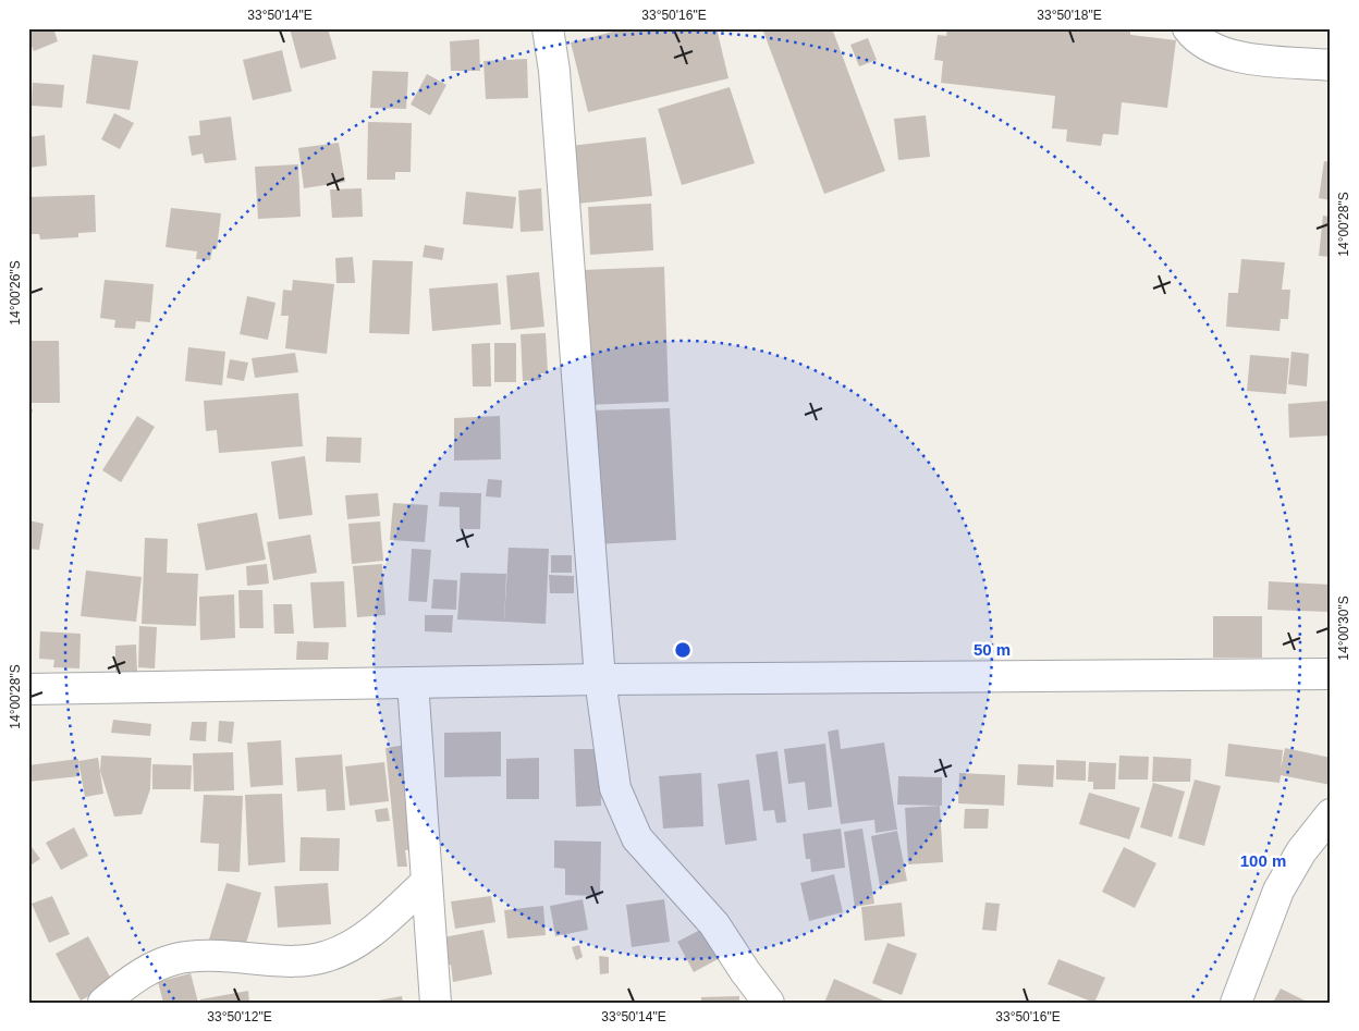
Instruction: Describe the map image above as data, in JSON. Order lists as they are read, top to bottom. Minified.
{"coordinates":["33°50'14\"E","33°50'16\"E","33°50'18\"E","14°00'28\"S","14°00'26\"S","14°00'30\"S","33°50'12\"E"],"rings":["50 m","100 m"]}
